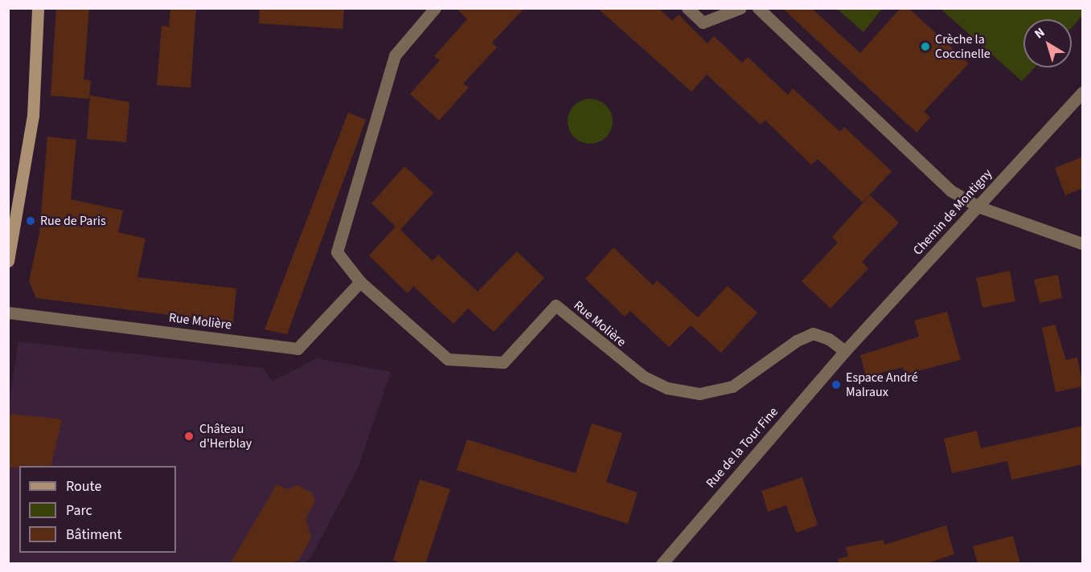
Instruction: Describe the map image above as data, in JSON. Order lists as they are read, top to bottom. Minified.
{"streets":{"street":["Chemin de Montigny","Rue Molière","Rue de la Tour Fine"]},"crossings":[["Chemin de Montigny","Rue Molière"],["Chemin de Montigny","Rue de la Tour Fine"],["Rue Molière","Rue de la Tour Fine"]],"places":["Crèche la Coccinelle","Rue de Paris","Espace André Malraux","Château d'Herblay"],"legend":["Route","Parc","Bâtiment"],"north":"top left"}
